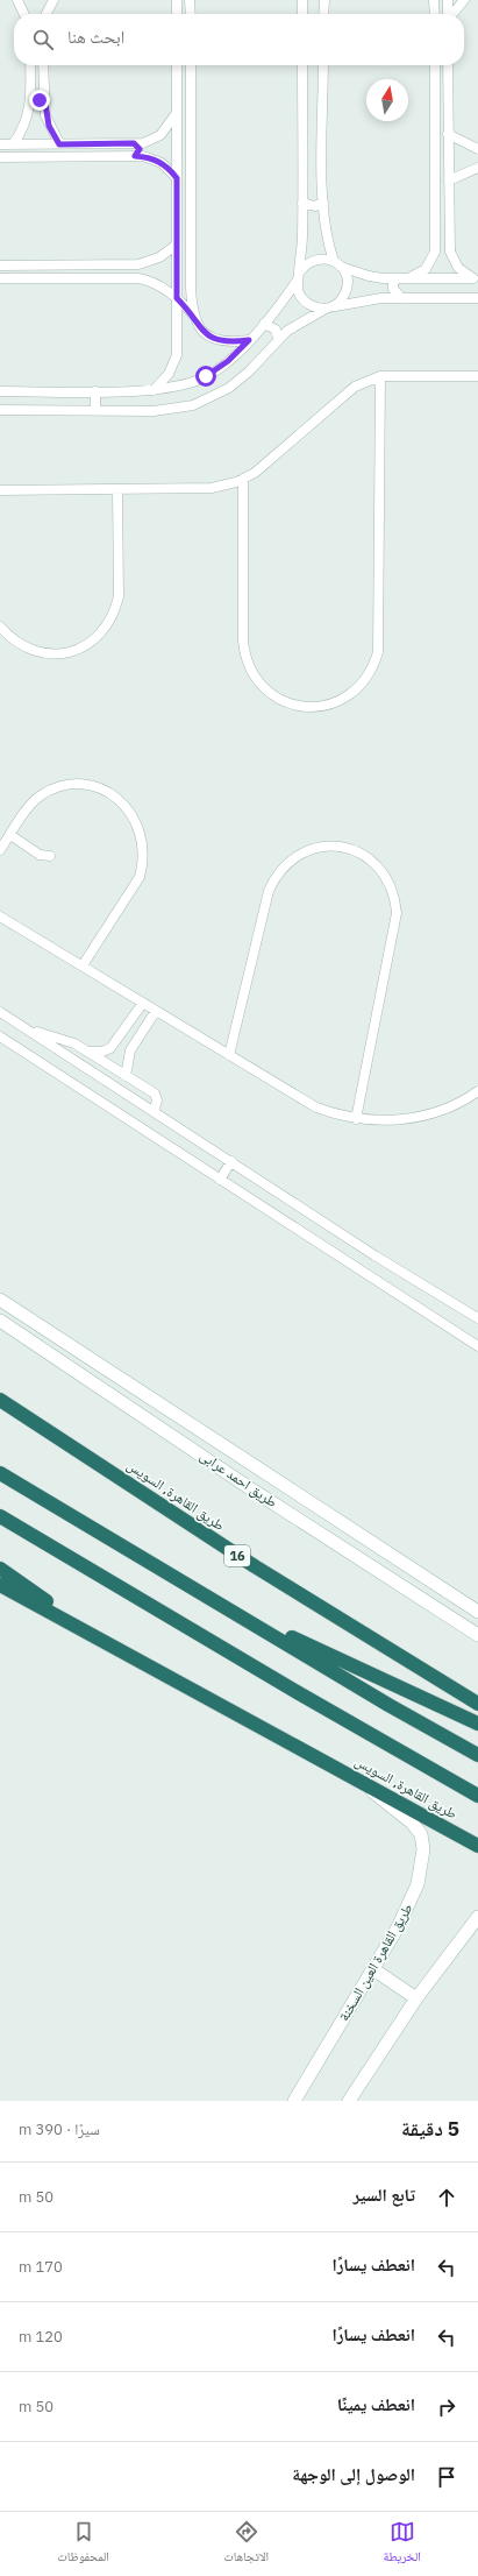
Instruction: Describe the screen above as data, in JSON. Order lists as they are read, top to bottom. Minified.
{"streets":{"highway":["طريق القاهرة, السويس","16"],"street":["طريق احمد عرابى","طريق القاهرة العين السخنة"]},"crossings":[["طريق القاهرة, السويس","طريق القاهرة العين السخنة"]],"north":"top","page":{"search":"ابحث هنا","heading":["5 دقيقة","سيرًا · 390 m"],"list":[["تابع السير","50 m"],["انعطف يسارًا","170 m"],["انعطف يسارًا","120 m"],["انعطف يمينًا","50 m"],"الوصول إلى الوجهة"],"nav":["الخريطة","الاتجاهات","المحفوظات"]}}
